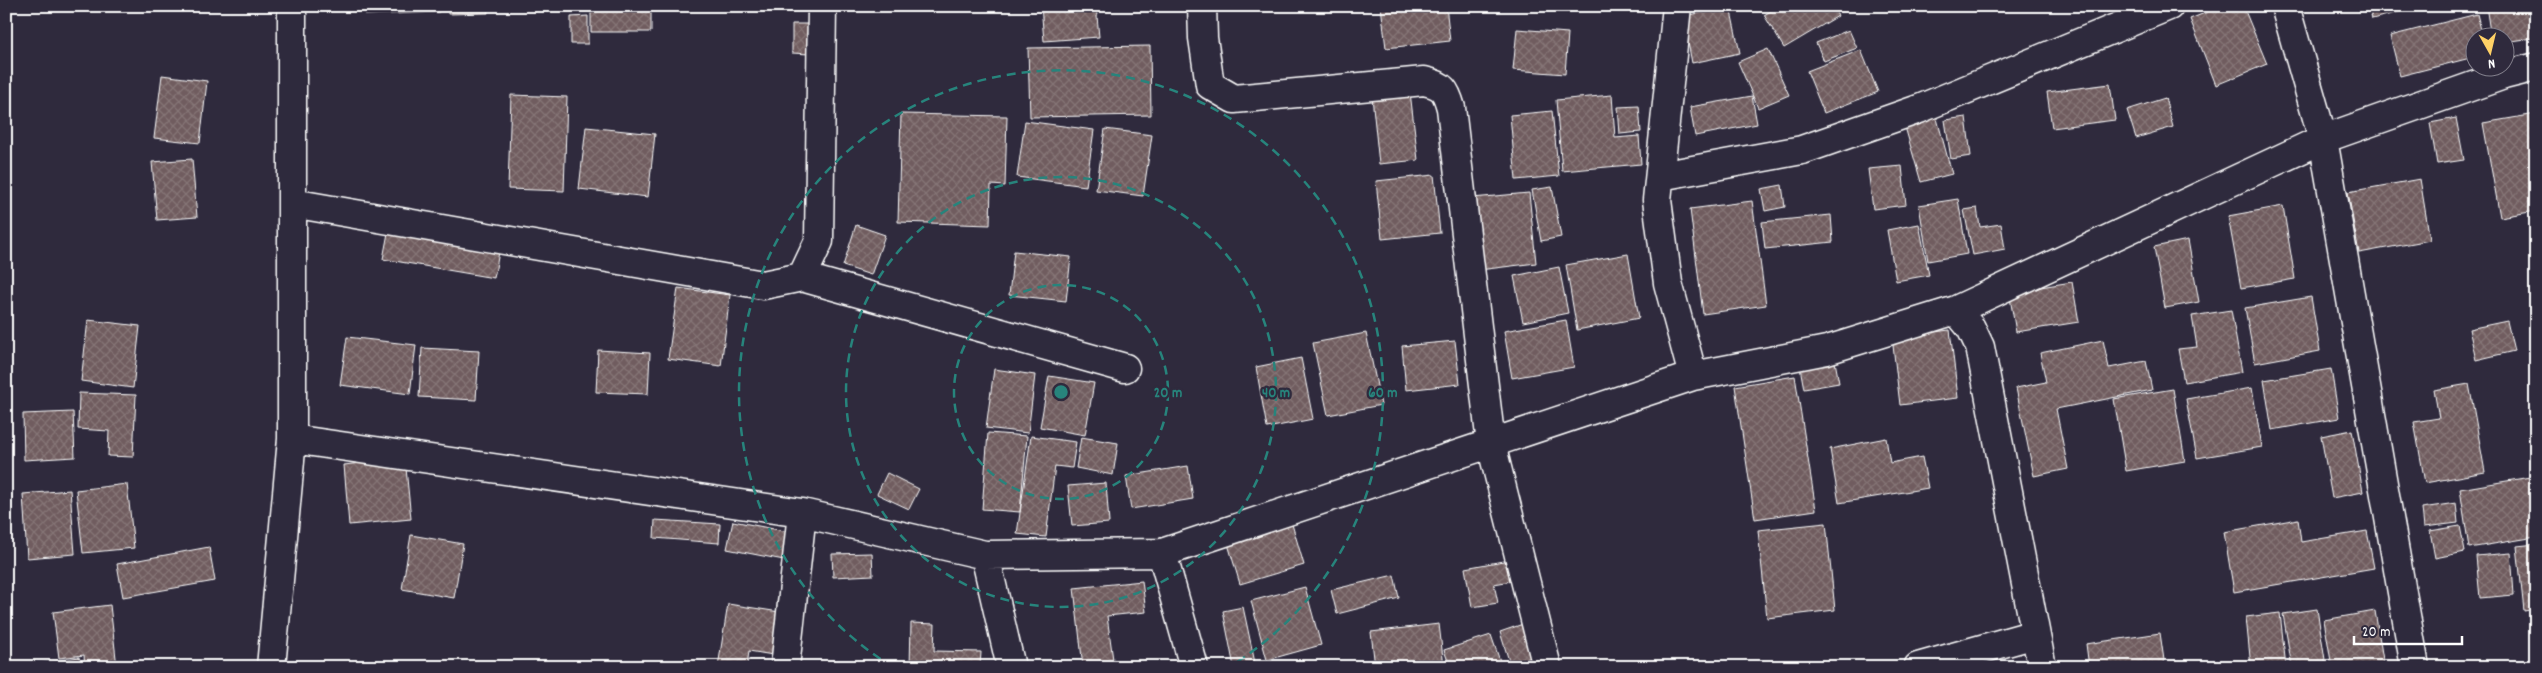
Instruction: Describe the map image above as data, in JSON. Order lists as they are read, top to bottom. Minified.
{"scale_bar":"20 m","north":"bottom","rings":["20 m","40 m","60 m"]}
